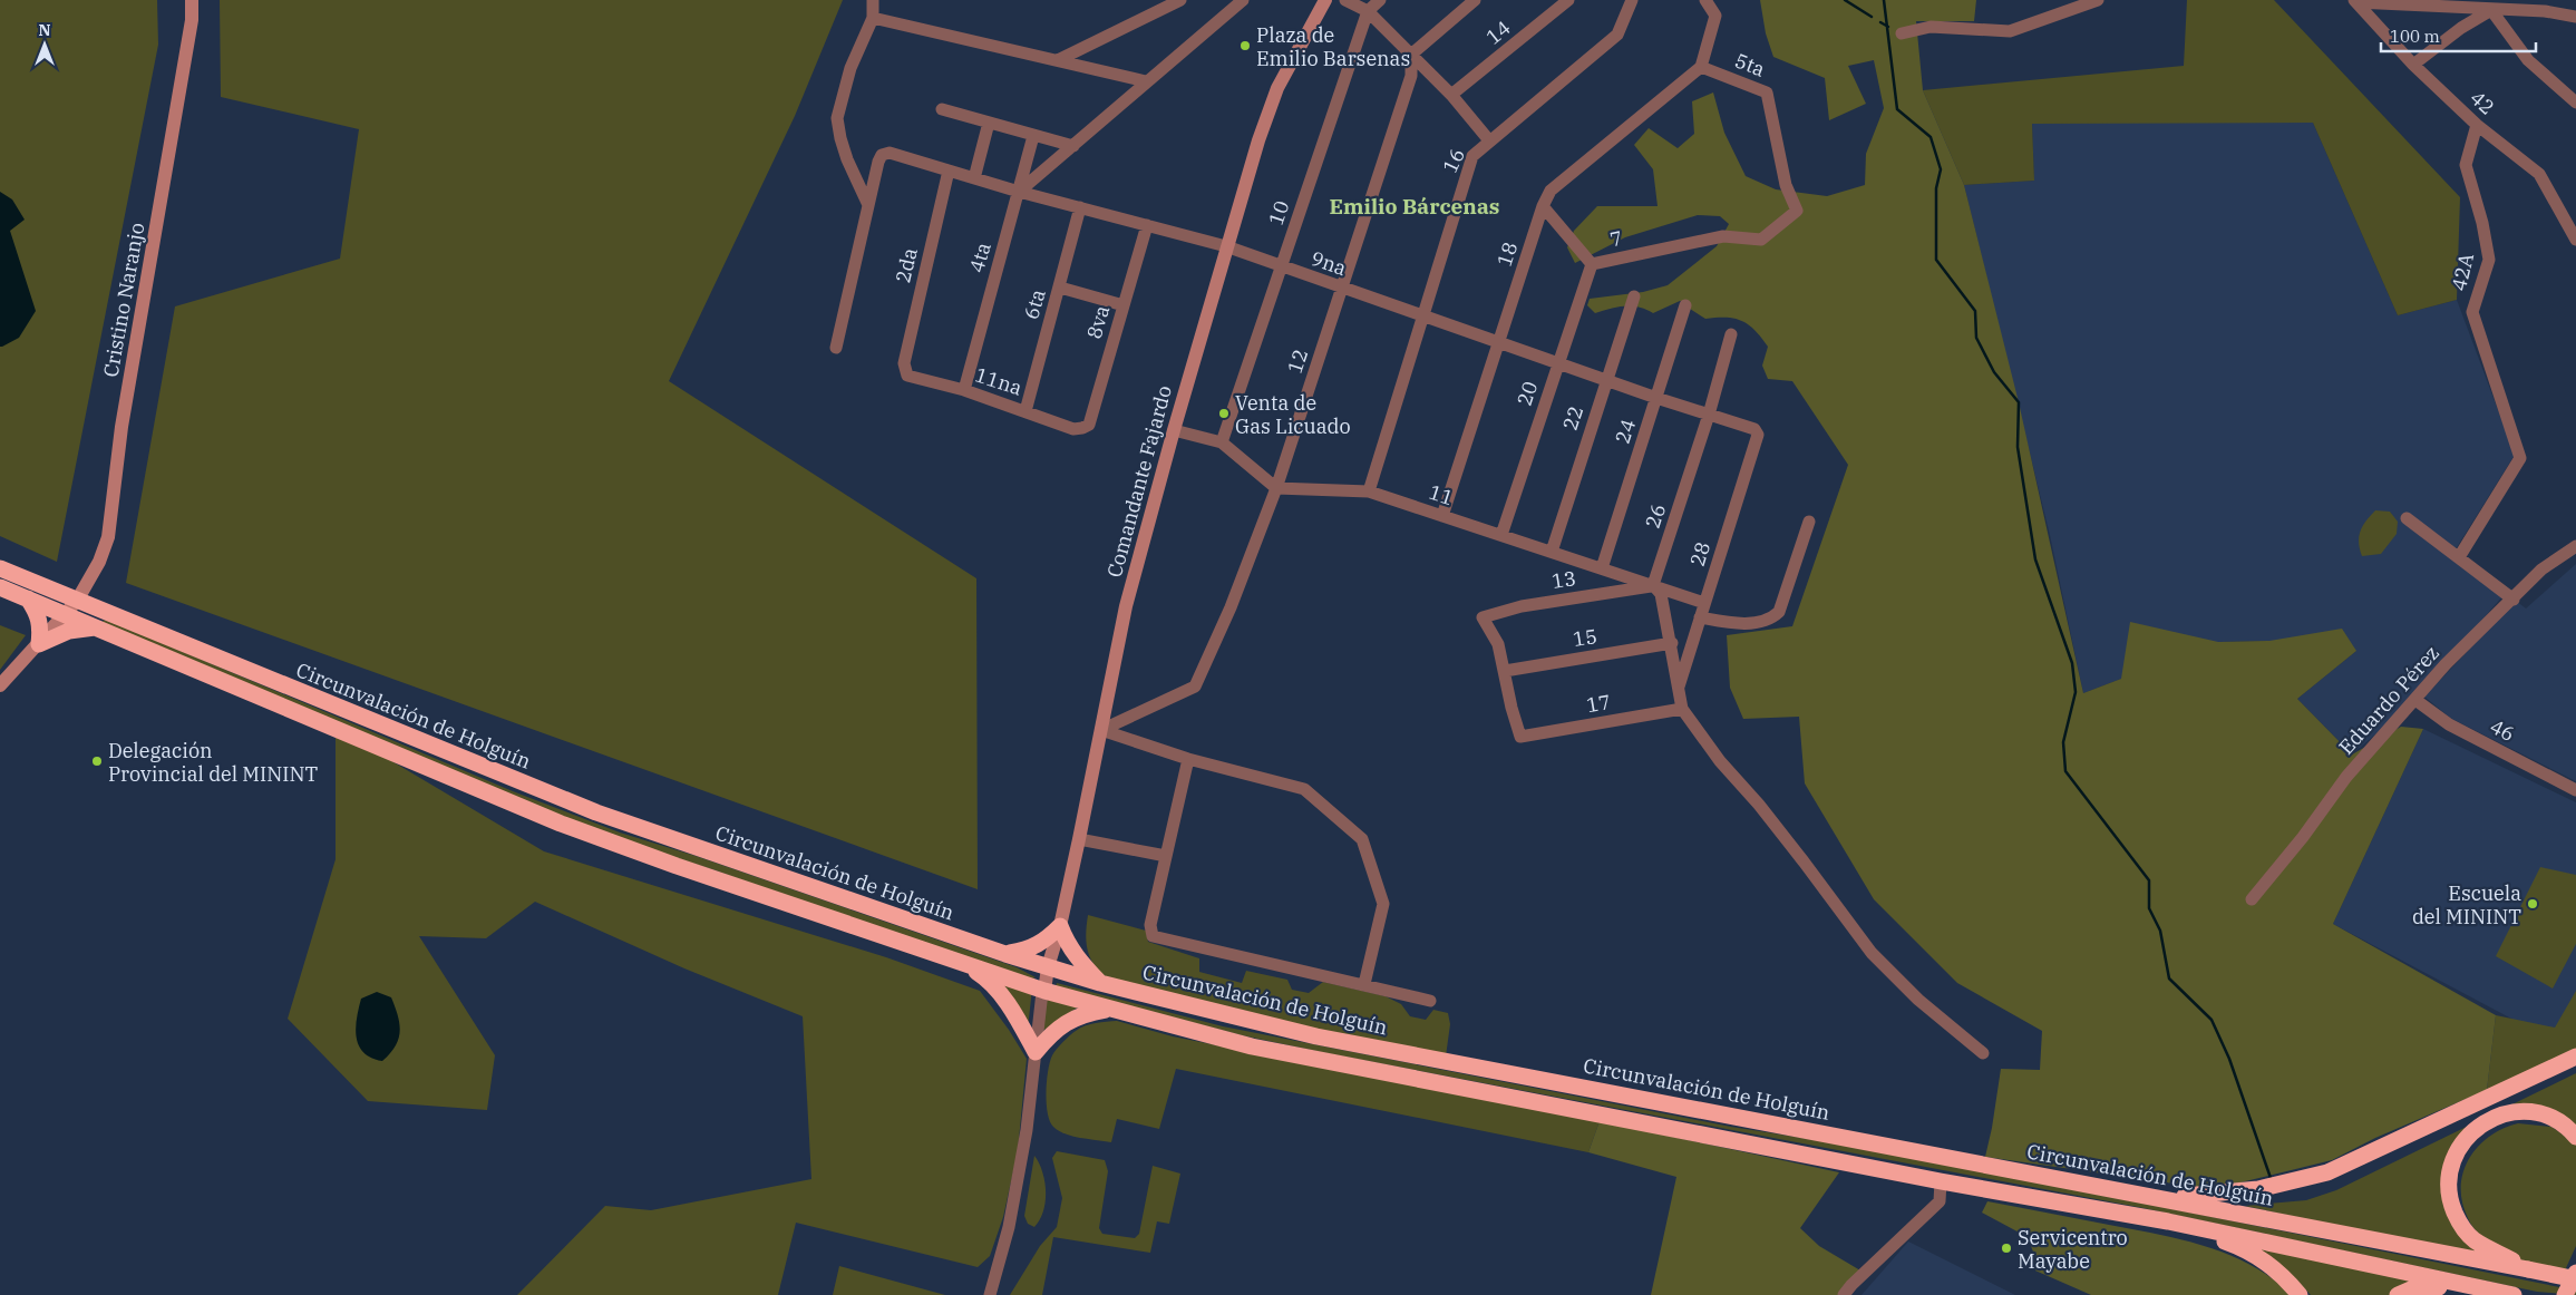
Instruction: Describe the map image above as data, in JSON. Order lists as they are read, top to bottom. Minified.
{"streets":{"highway":["Circunvalación de Holguín"],"street":["14","5ta","42","16","10","7","18","4ta","9na","2da","42A","Cristino Naranjo","6ta","8va","12","11na","20","22","24","Comandante Fajardo","11","26","28","13","15","Eduardo Pérez","17","46"]},"crossings":[["5ta","7"],["5ta","18"],["42","42A"],["16","9na"],["16","11"],["10","9na"],["7","18"],["7","20"],["18","9na"],["18","11"],["4ta","9na"],["4ta","11na"],["9na","2da"],["9na","6ta"],["9na","8va"],["9na","12"],["9na","20"],["9na","22"],["9na","24"],["9na","Comandante Fajardo"],["9na","26"],["9na","28"],["2da","11na"],["Cristino Naranjo","Circunvalación de Holguín"],["6ta","11na"],["8va","11na"],["12","Comandante Fajardo"],["12","11"],["20","11"],["22","11"],["24","11"],["Comandante Fajardo","Circunvalación de Holguín"],["11","26"],["11","28"],["11","13"],["26","13"],["13","15"],["13","17"],["15","17"],["Eduardo Pérez","46"]],"districts":["Emilio Bárcenas"],"places":["Plaza de Emilio Barsenas","Venta de Gas Licuado","Delegación Provincial del MININT","Escuela del MININT","Servicentro Mayabe"],"scale_bar":"100 m","north":"top"}
